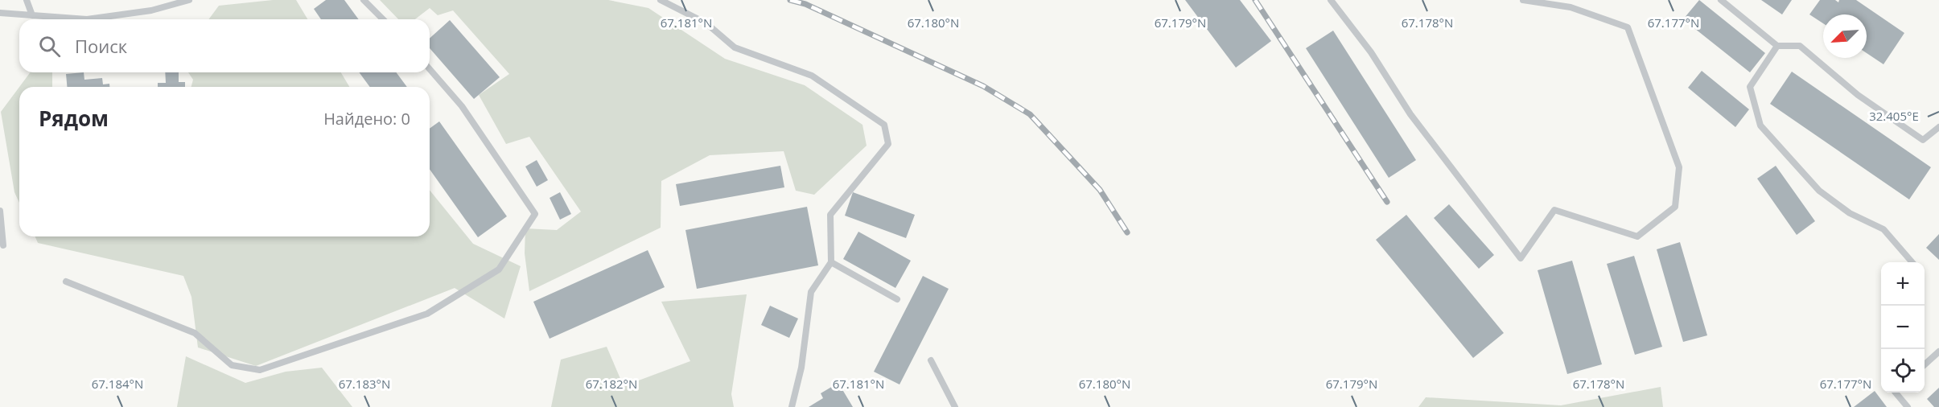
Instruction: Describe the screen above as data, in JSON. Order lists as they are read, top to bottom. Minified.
{"north":"bottom left","page":{"search":"Поиск","heading":["Рядом","Найдено: 0"],"map_buttons":["+","−"]},"coordinates":["67.178°N","67.181°N","67.180°N","67.179°N","67.177°N","32.405°E","67.184°N","67.183°N","67.182°N"]}
